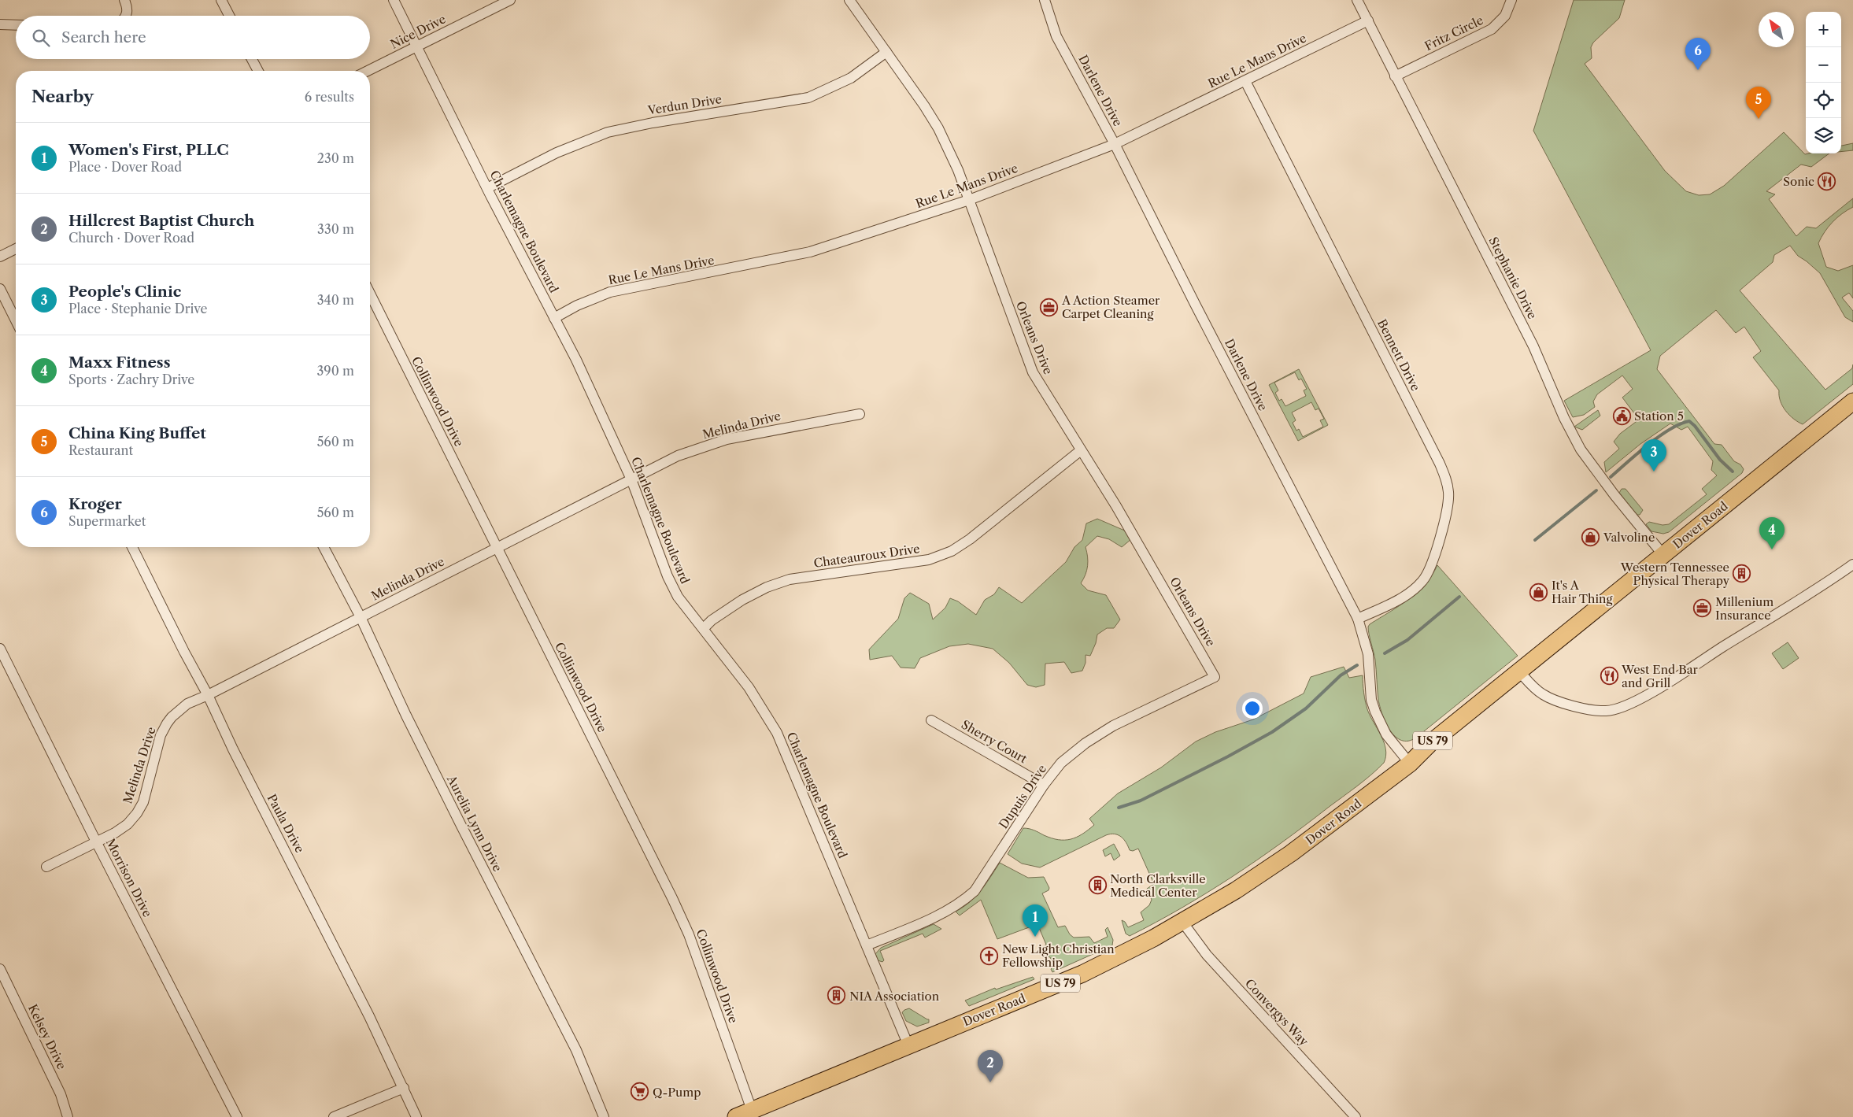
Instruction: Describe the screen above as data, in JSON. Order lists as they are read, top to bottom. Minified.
{"streets":{"main road":["Dover Road","US 79"],"street":["Nice Drive","Fritz Circle","Rue Le Mans Drive","Darlene Drive","Verdun Drive","Charlemagne Boulevard","Stephanie Drive","Orleans Drive","Bennett Drive","Collinwood Drive","Melinda Drive","Chateauroux Drive","Sherry Court","Dupuis Drive","Paula Drive","Aurelia Lynn Drive","Morrison Drive","Convergys Way","Kelsey Drive"]},"crossings":[["Nice Drive","Charlemagne Boulevard"],["Fritz Circle","Stephanie Drive"],["Rue Le Mans Drive","Darlene Drive"],["Rue Le Mans Drive","Charlemagne Boulevard"],["Rue Le Mans Drive","Stephanie Drive"],["Rue Le Mans Drive","Orleans Drive"],["Rue Le Mans Drive","Bennett Drive"],["Darlene Drive","Bennett Drive"],["Darlene Drive","Dover Road"],["Verdun Drive","Charlemagne Boulevard"],["Verdun Drive","Orleans Drive"],["Charlemagne Boulevard","Melinda Drive"],["Charlemagne Boulevard","Dover Road"],["Charlemagne Boulevard","Chateauroux Drive"],["Charlemagne Boulevard","Dupuis Drive"],["Stephanie Drive","Dover Road"],["Orleans Drive","Chateauroux Drive"],["Orleans Drive","Dupuis Drive"],["Collinwood Drive","Melinda Drive"],["Collinwood Drive","Dover Road"],["Melinda Drive","Paula Drive"],["Melinda Drive","Aurelia Lynn Drive"],["Melinda Drive","Morrison Drive"],["Dover Road","Convergys Way"],["Sherry Court","Dupuis Drive"]],"places":{"restaurant":["Sonic","West End Bar and Grill"],"office":["A Action Steamer Carpet Cleaning","Millenium Insurance"],"public building":["Station 5"],"shop":["Valvoline","It's A Hair Thing"],"building":["Western Tennessee Physical Therapy","North Clarksville Medical Center","NIA Association"],"church":["New Light Christian Fellowship"],"supermarket":["Q-Pump"]},"north":"top left","page":{"map_buttons":["+","−"],"search":"Search here","pins":["6","5","3","4","1","2"],"heading":["Nearby","6 results"],"list":[{"mark":"1","name":"Women's First, PLLC","note":"Place · Dover Road","value":"230 m"},{"mark":"2","name":"Hillcrest Baptist Church","note":"Church · Dover Road","value":"330 m"},{"mark":"3","name":"People's Clinic","note":"Place · Stephanie Drive","value":"340 m"},{"mark":"4","name":"Maxx Fitness","note":"Sports · Zachry Drive","value":"390 m"},{"mark":"5","name":"China King Buffet","note":"Restaurant","value":"560 m"},{"mark":"6","name":"Kroger","note":"Supermarket","value":"560 m"}]}}
